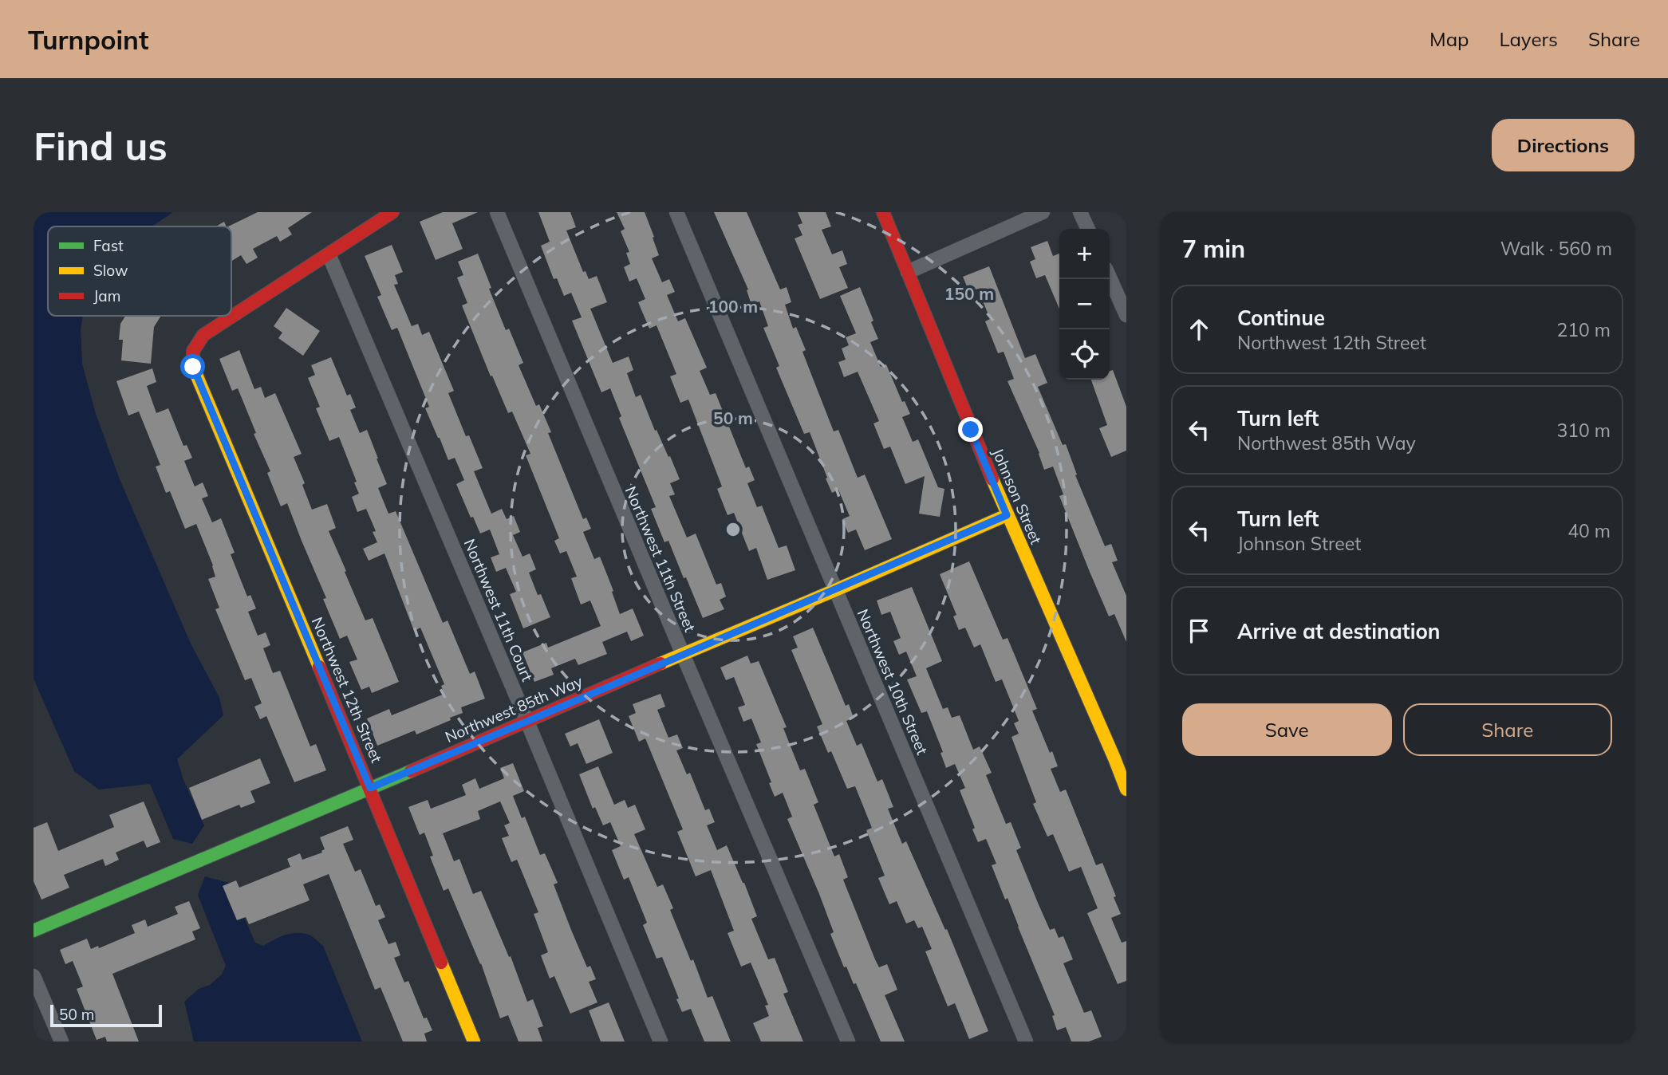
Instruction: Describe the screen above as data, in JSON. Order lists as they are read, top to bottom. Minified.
{"streets":{"street":["Johnson Street","Northwest 11th Street","Northwest 11th Court","Northwest 10th Street","Northwest 12th Street","Northwest 85th Way"]},"crossings":[["Johnson Street","Northwest 85th Way"],["Northwest 11th Street","Northwest 85th Way"],["Northwest 11th Court","Northwest 12th Street"],["Northwest 11th Court","Northwest 85th Way"],["Northwest 10th Street","Northwest 85th Way"],["Northwest 12th Street","Northwest 85th Way"]],"legend":["Fast","Slow","Jam"],"scale_bar":"50 m","page":{"header":"Turnpoint","nav":["Map","Layers","Share"],"buttons":["Directions",["Save","Share"]],"title":"Find us","heading":["7 min","Walk · 560 m"],"map_buttons":["+","−"],"list":[["Continue","Northwest 12th Street","210 m"],["Turn left","Northwest 85th Way","310 m"],["Turn left","Johnson Street","40 m"],"Arrive at destination"],"scale":"50 m"},"rings":["150 m","100 m","50 m"]}
